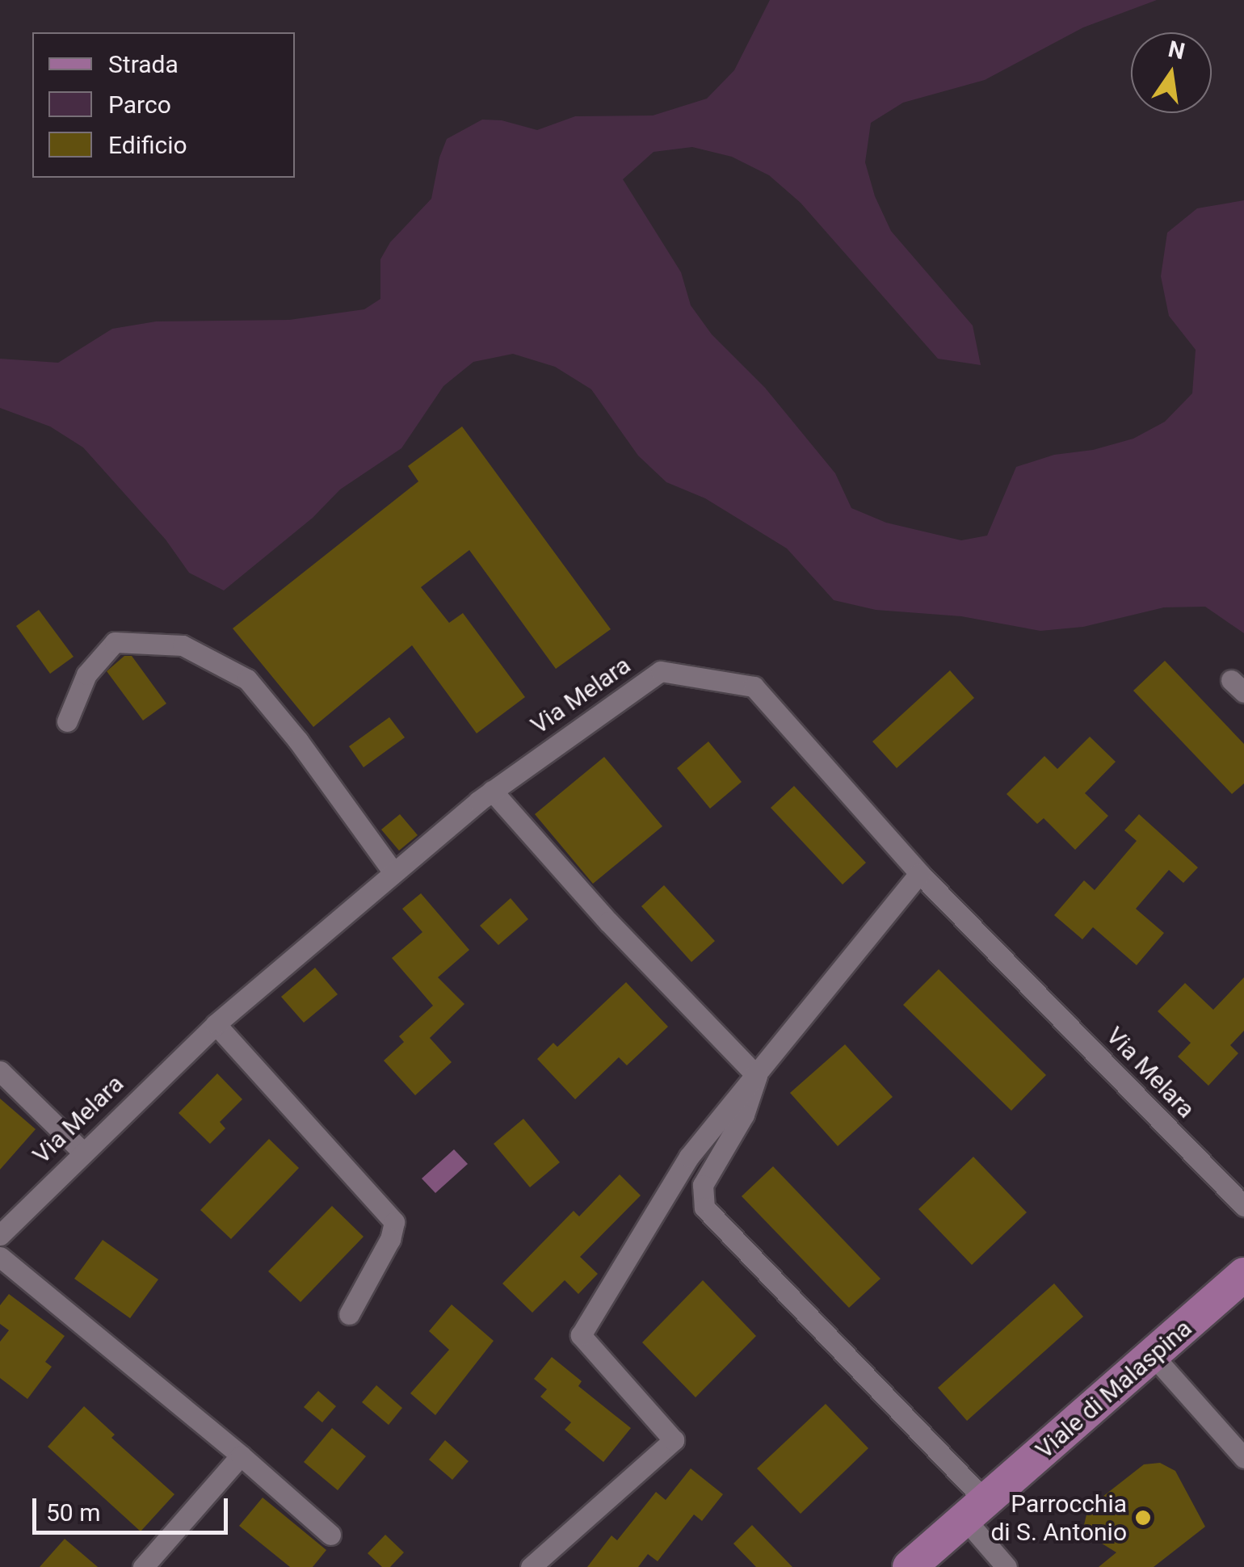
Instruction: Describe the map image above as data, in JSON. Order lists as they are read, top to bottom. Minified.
{"streets":{"main road":["Viale di Malaspina"],"street":["Via Melara"]},"places":["Parrocchia di S. Antonio"],"legend":["Strada","Parco","Edificio"],"scale_bar":"50 m","north":"top"}
